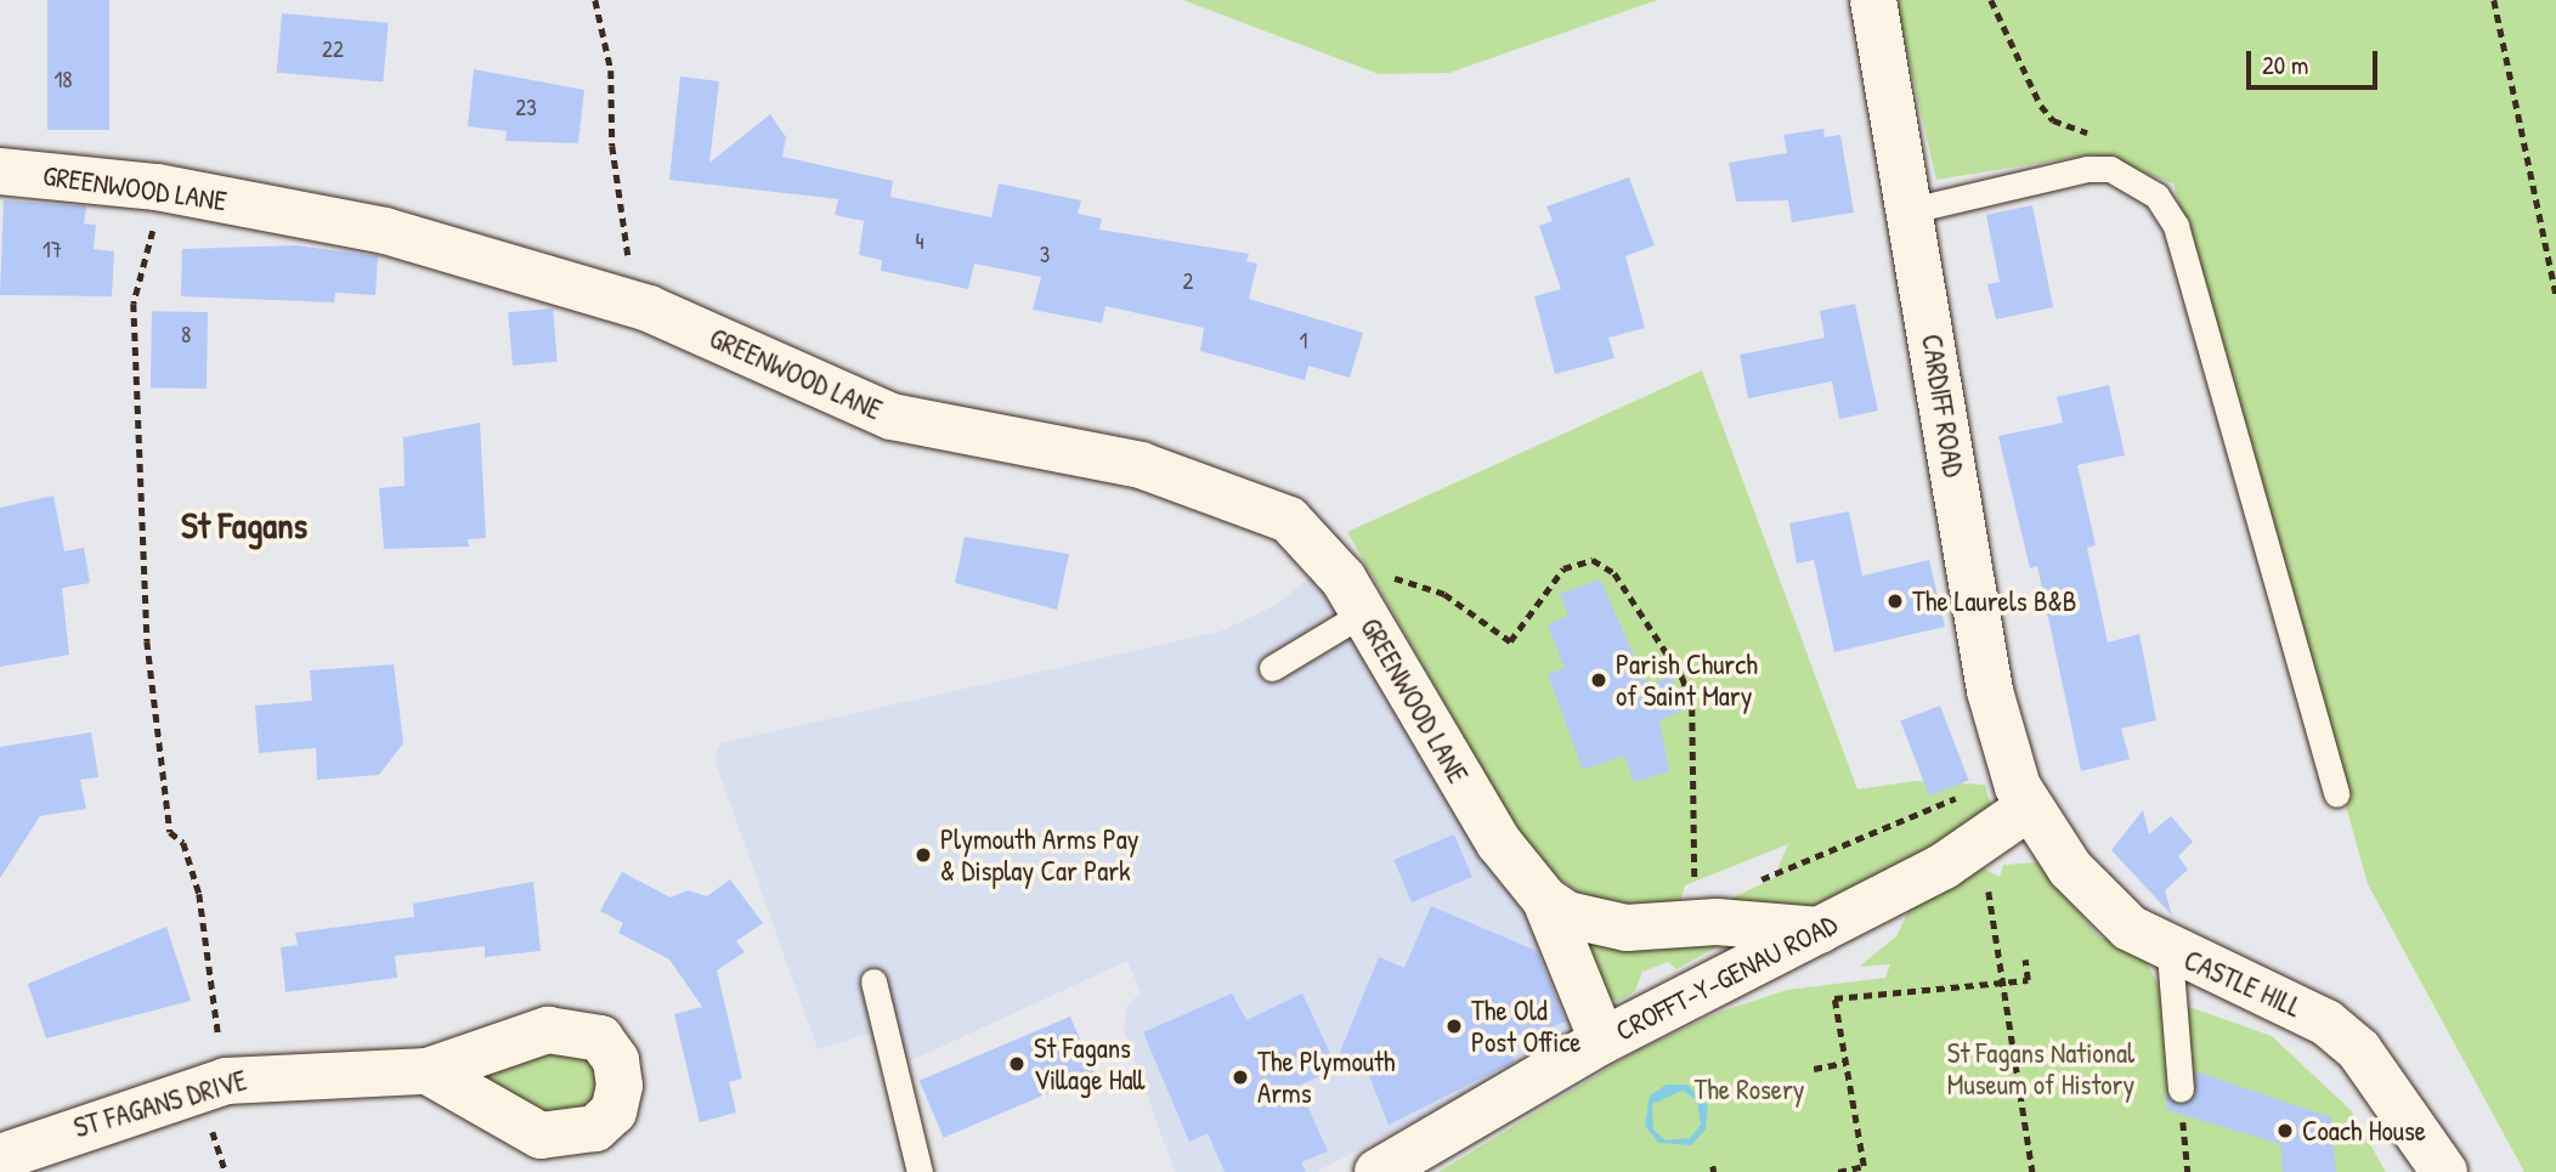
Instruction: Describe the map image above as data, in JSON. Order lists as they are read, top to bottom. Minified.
{"streets":{"street":["GREENWOOD LANE","CARDIFF ROAD","CROFFT-Y-GENAU ROAD","CASTLE HILL","ST FAGANS DRIVE"]},"crossings":[["GREENWOOD LANE","CROFFT-Y-GENAU ROAD"],["CARDIFF ROAD","CROFFT-Y-GENAU ROAD"],["CARDIFF ROAD","CASTLE HILL"],["CROFFT-Y-GENAU ROAD","CASTLE HILL"]],"districts":["St Fagans"],"parks":["St Fagans National Museum of History","The Rosery"],"places":["The Laurels B&B","Parish Church of Saint Mary","Plymouth Arms Pay & Display Car Park","The Old Post Office","St Fagans Village Hall","The Plymouth Arms","Coach House"],"house_numbers":["22","18","23","4","17","3","2","8","1"],"scale_bar":"20 m"}
